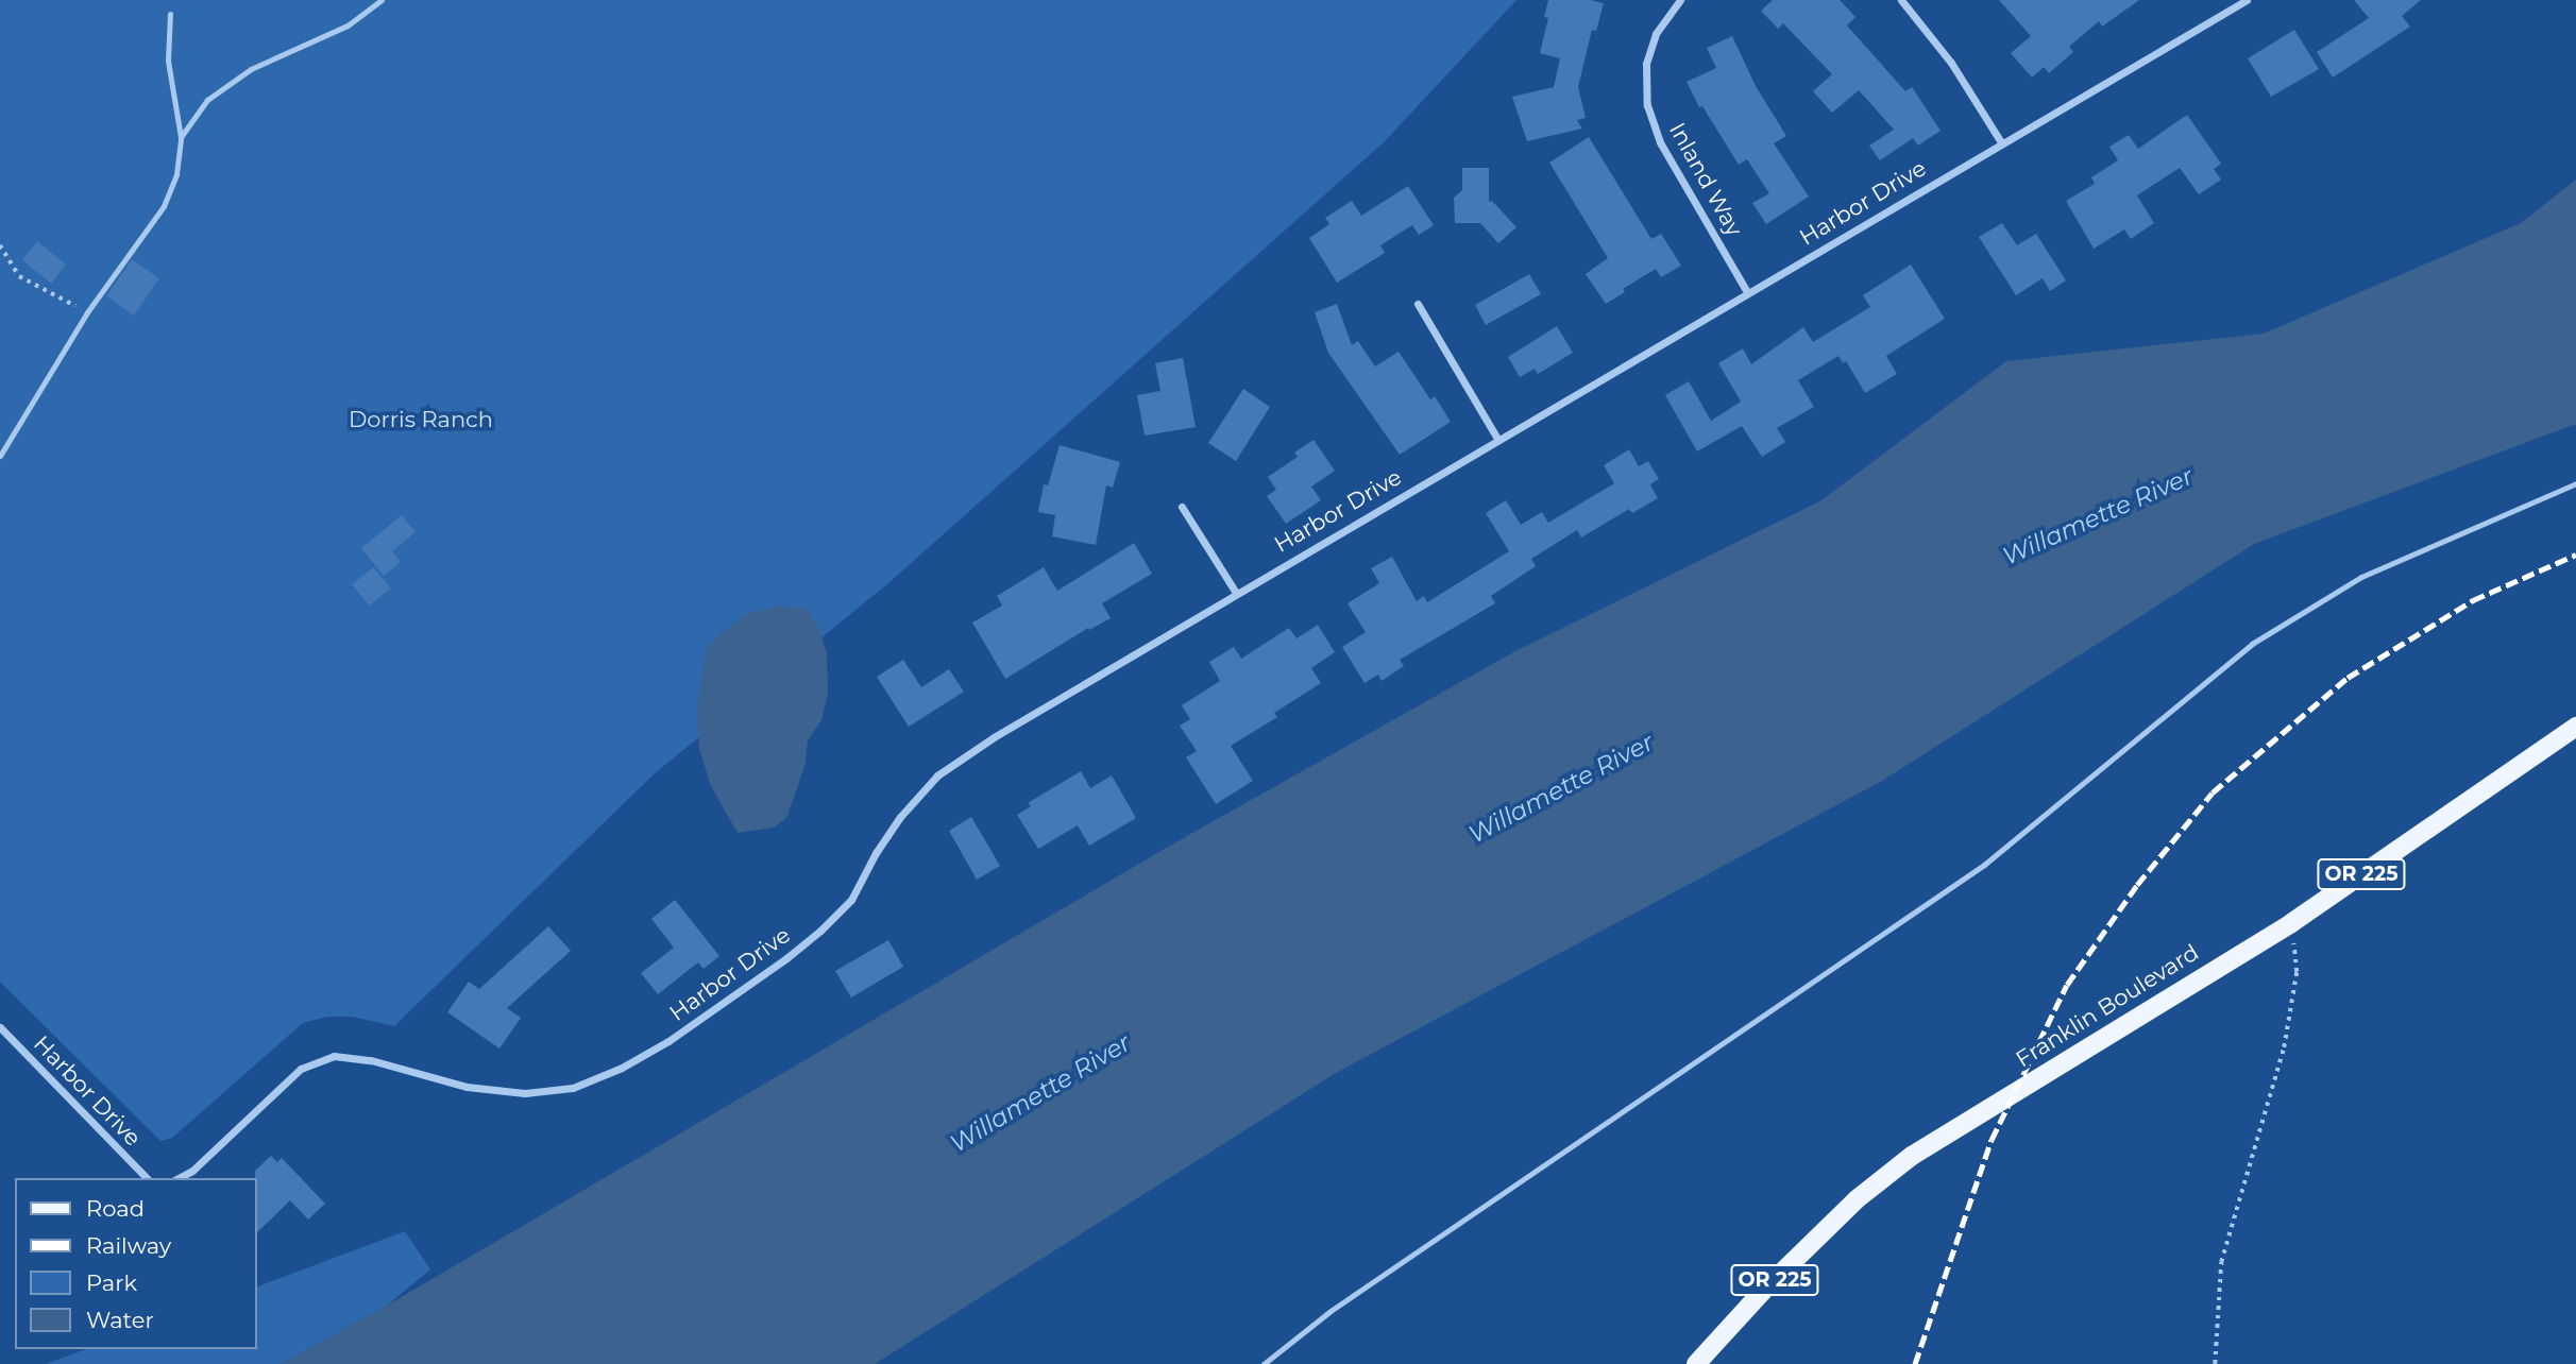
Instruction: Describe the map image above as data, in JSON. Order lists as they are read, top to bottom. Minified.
{"streets":{"main road":["OR 225","Franklin Boulevard"],"street":["Inland Way","Harbor Drive"]},"crossings":[["Inland Way","Harbor Drive"]],"water":["Willamette River"],"parks":["Dorris Ranch"],"legend":["Road","Railway","Park","Water"]}
